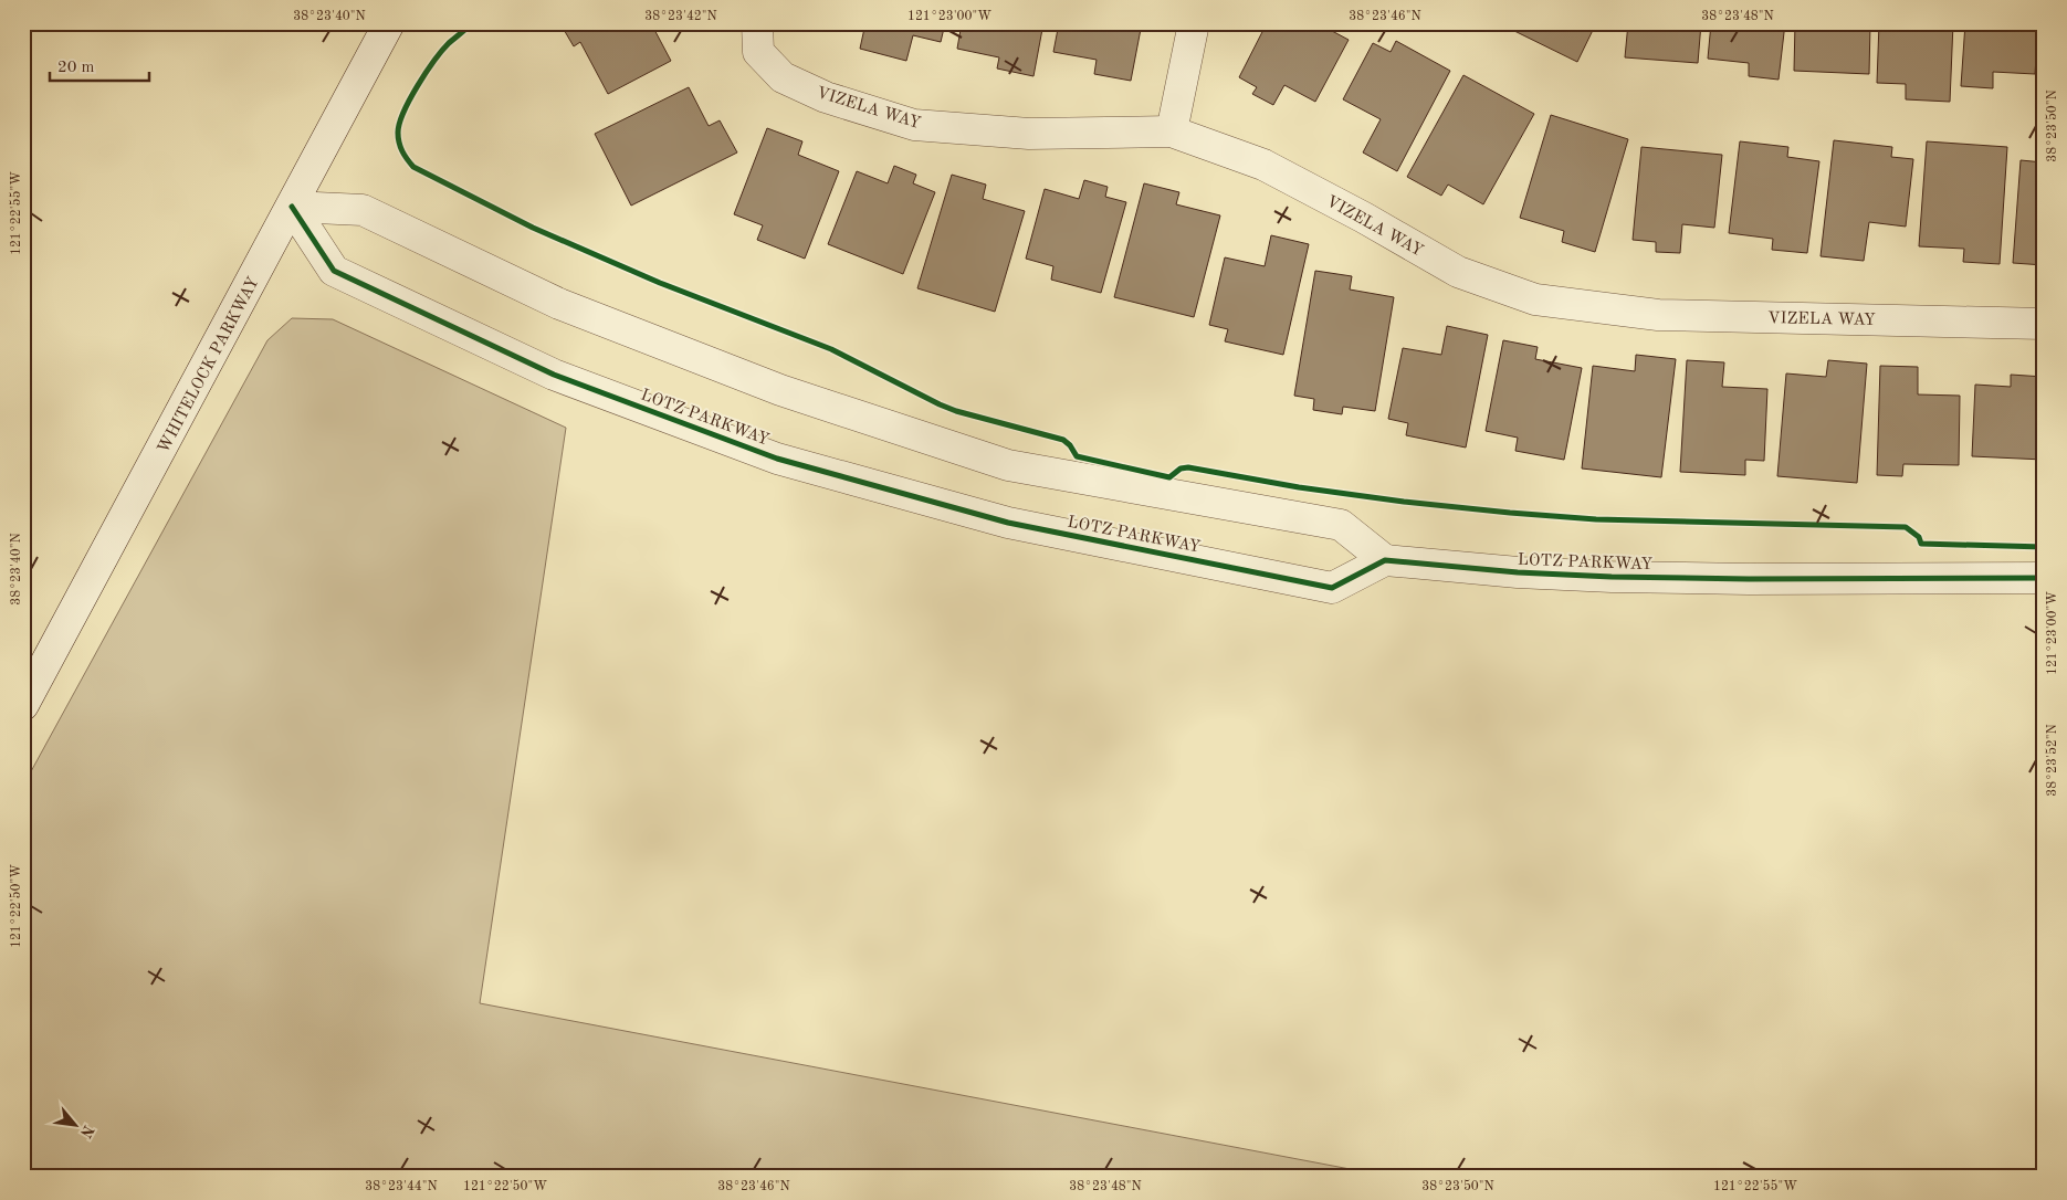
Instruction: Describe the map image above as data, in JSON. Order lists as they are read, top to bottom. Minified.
{"streets":{"street":["VIZELA WAY","WHITELOCK PARKWAY","LOTZ PARKWAY"]},"crossings":[["WHITELOCK PARKWAY","LOTZ PARKWAY"]],"scale_bar":"20 m","north":"bottom right","coordinates":["38°23'40\"N","38°23'42\"N","121°23'00\"W","38°23'46\"N","38°23'48\"N","38°23'50\"N","121°22'55\"W","38°23'52\"N","121°22'50\"W","38°23'44\"N"]}
